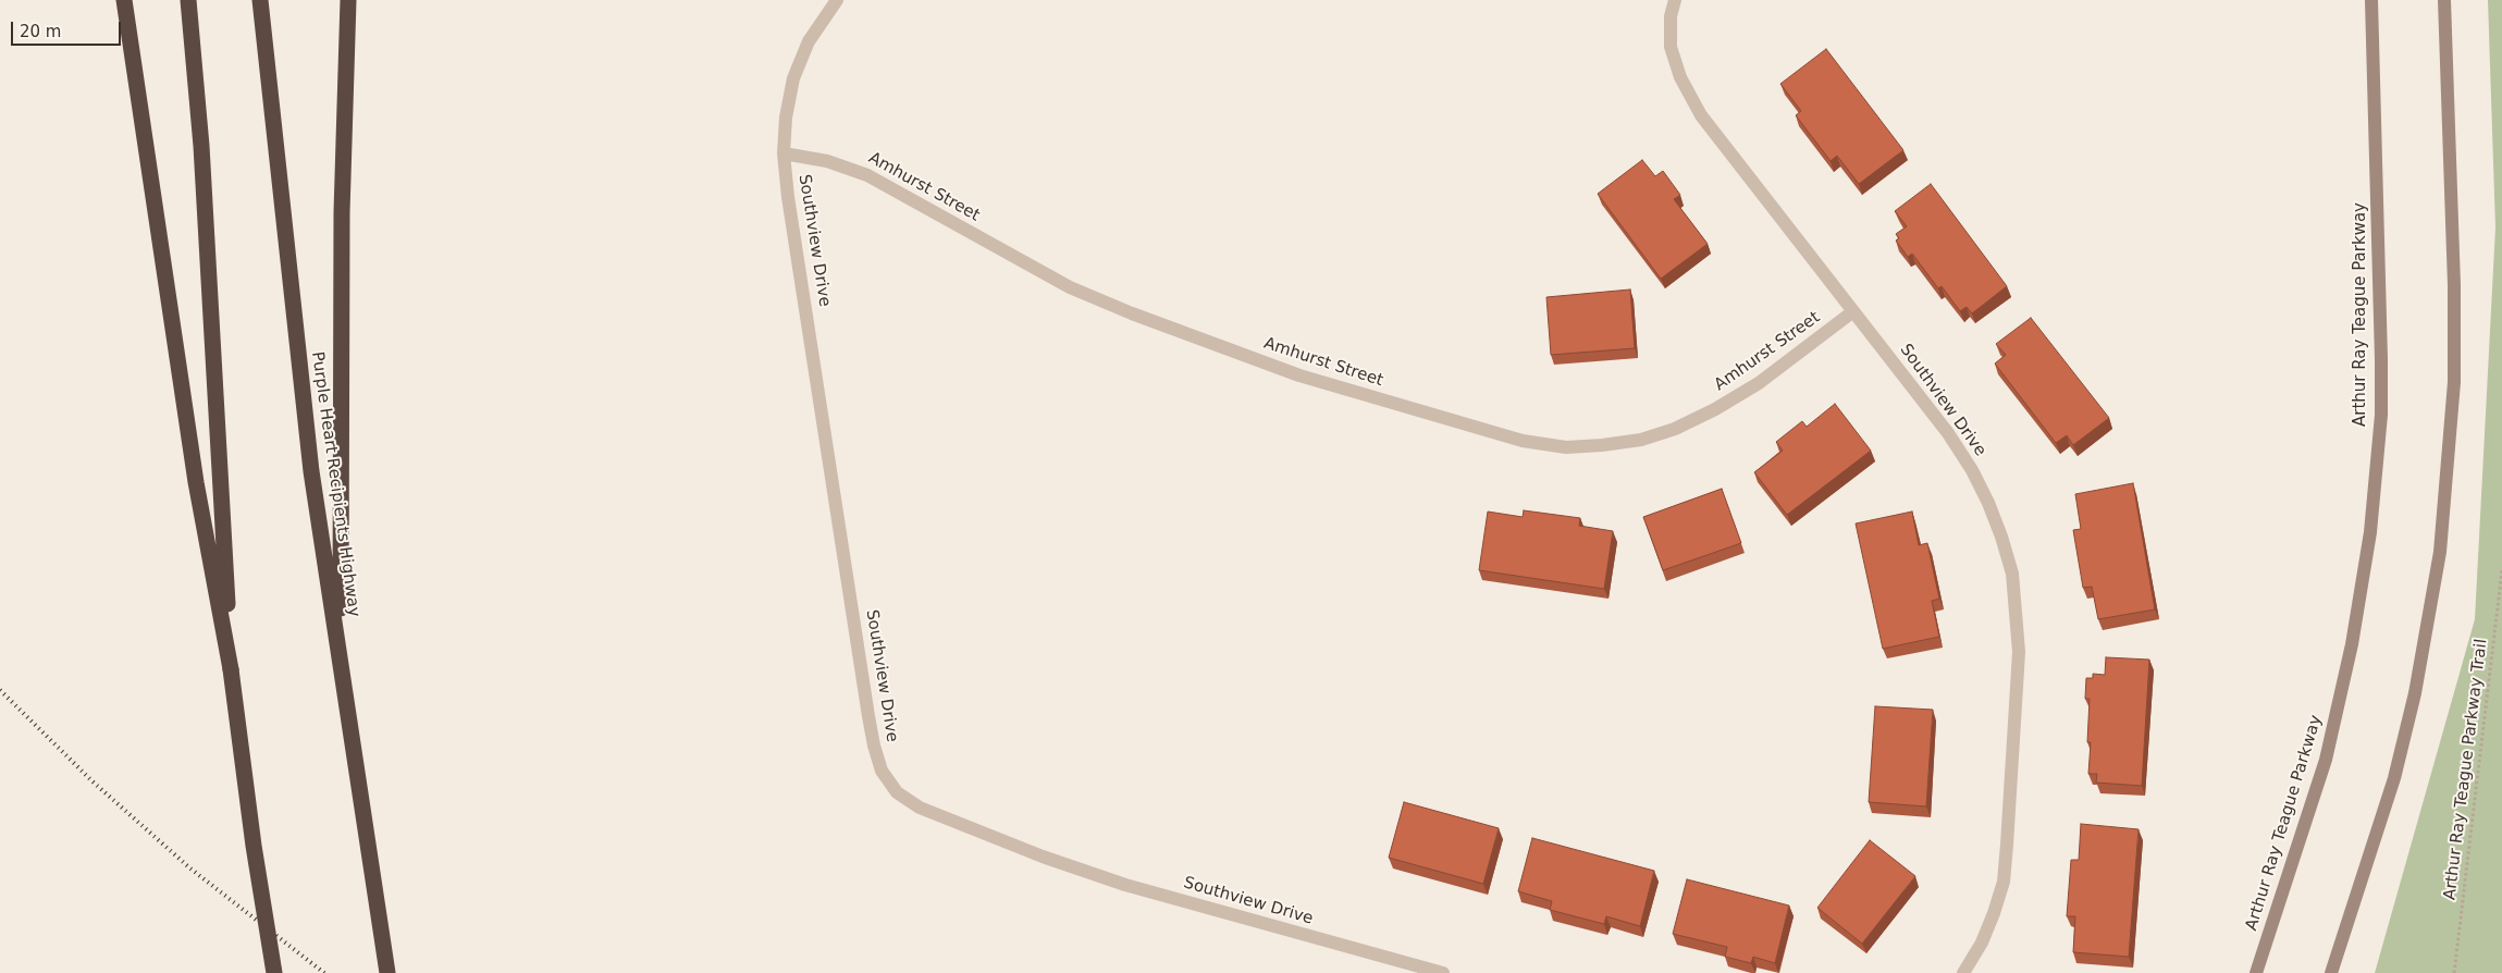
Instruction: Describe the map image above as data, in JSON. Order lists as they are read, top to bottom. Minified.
{"streets":{"highway":["Purple Heart Recipients Highway"],"street":["Amhurst Street","Southview Drive","Arthur Ray Teague Parkway"],"path":["Arthur Ray Teague Parkway Trail"]},"crossings":[["Amhurst Street","Southview Drive"]],"scale_bar":"20 m"}
